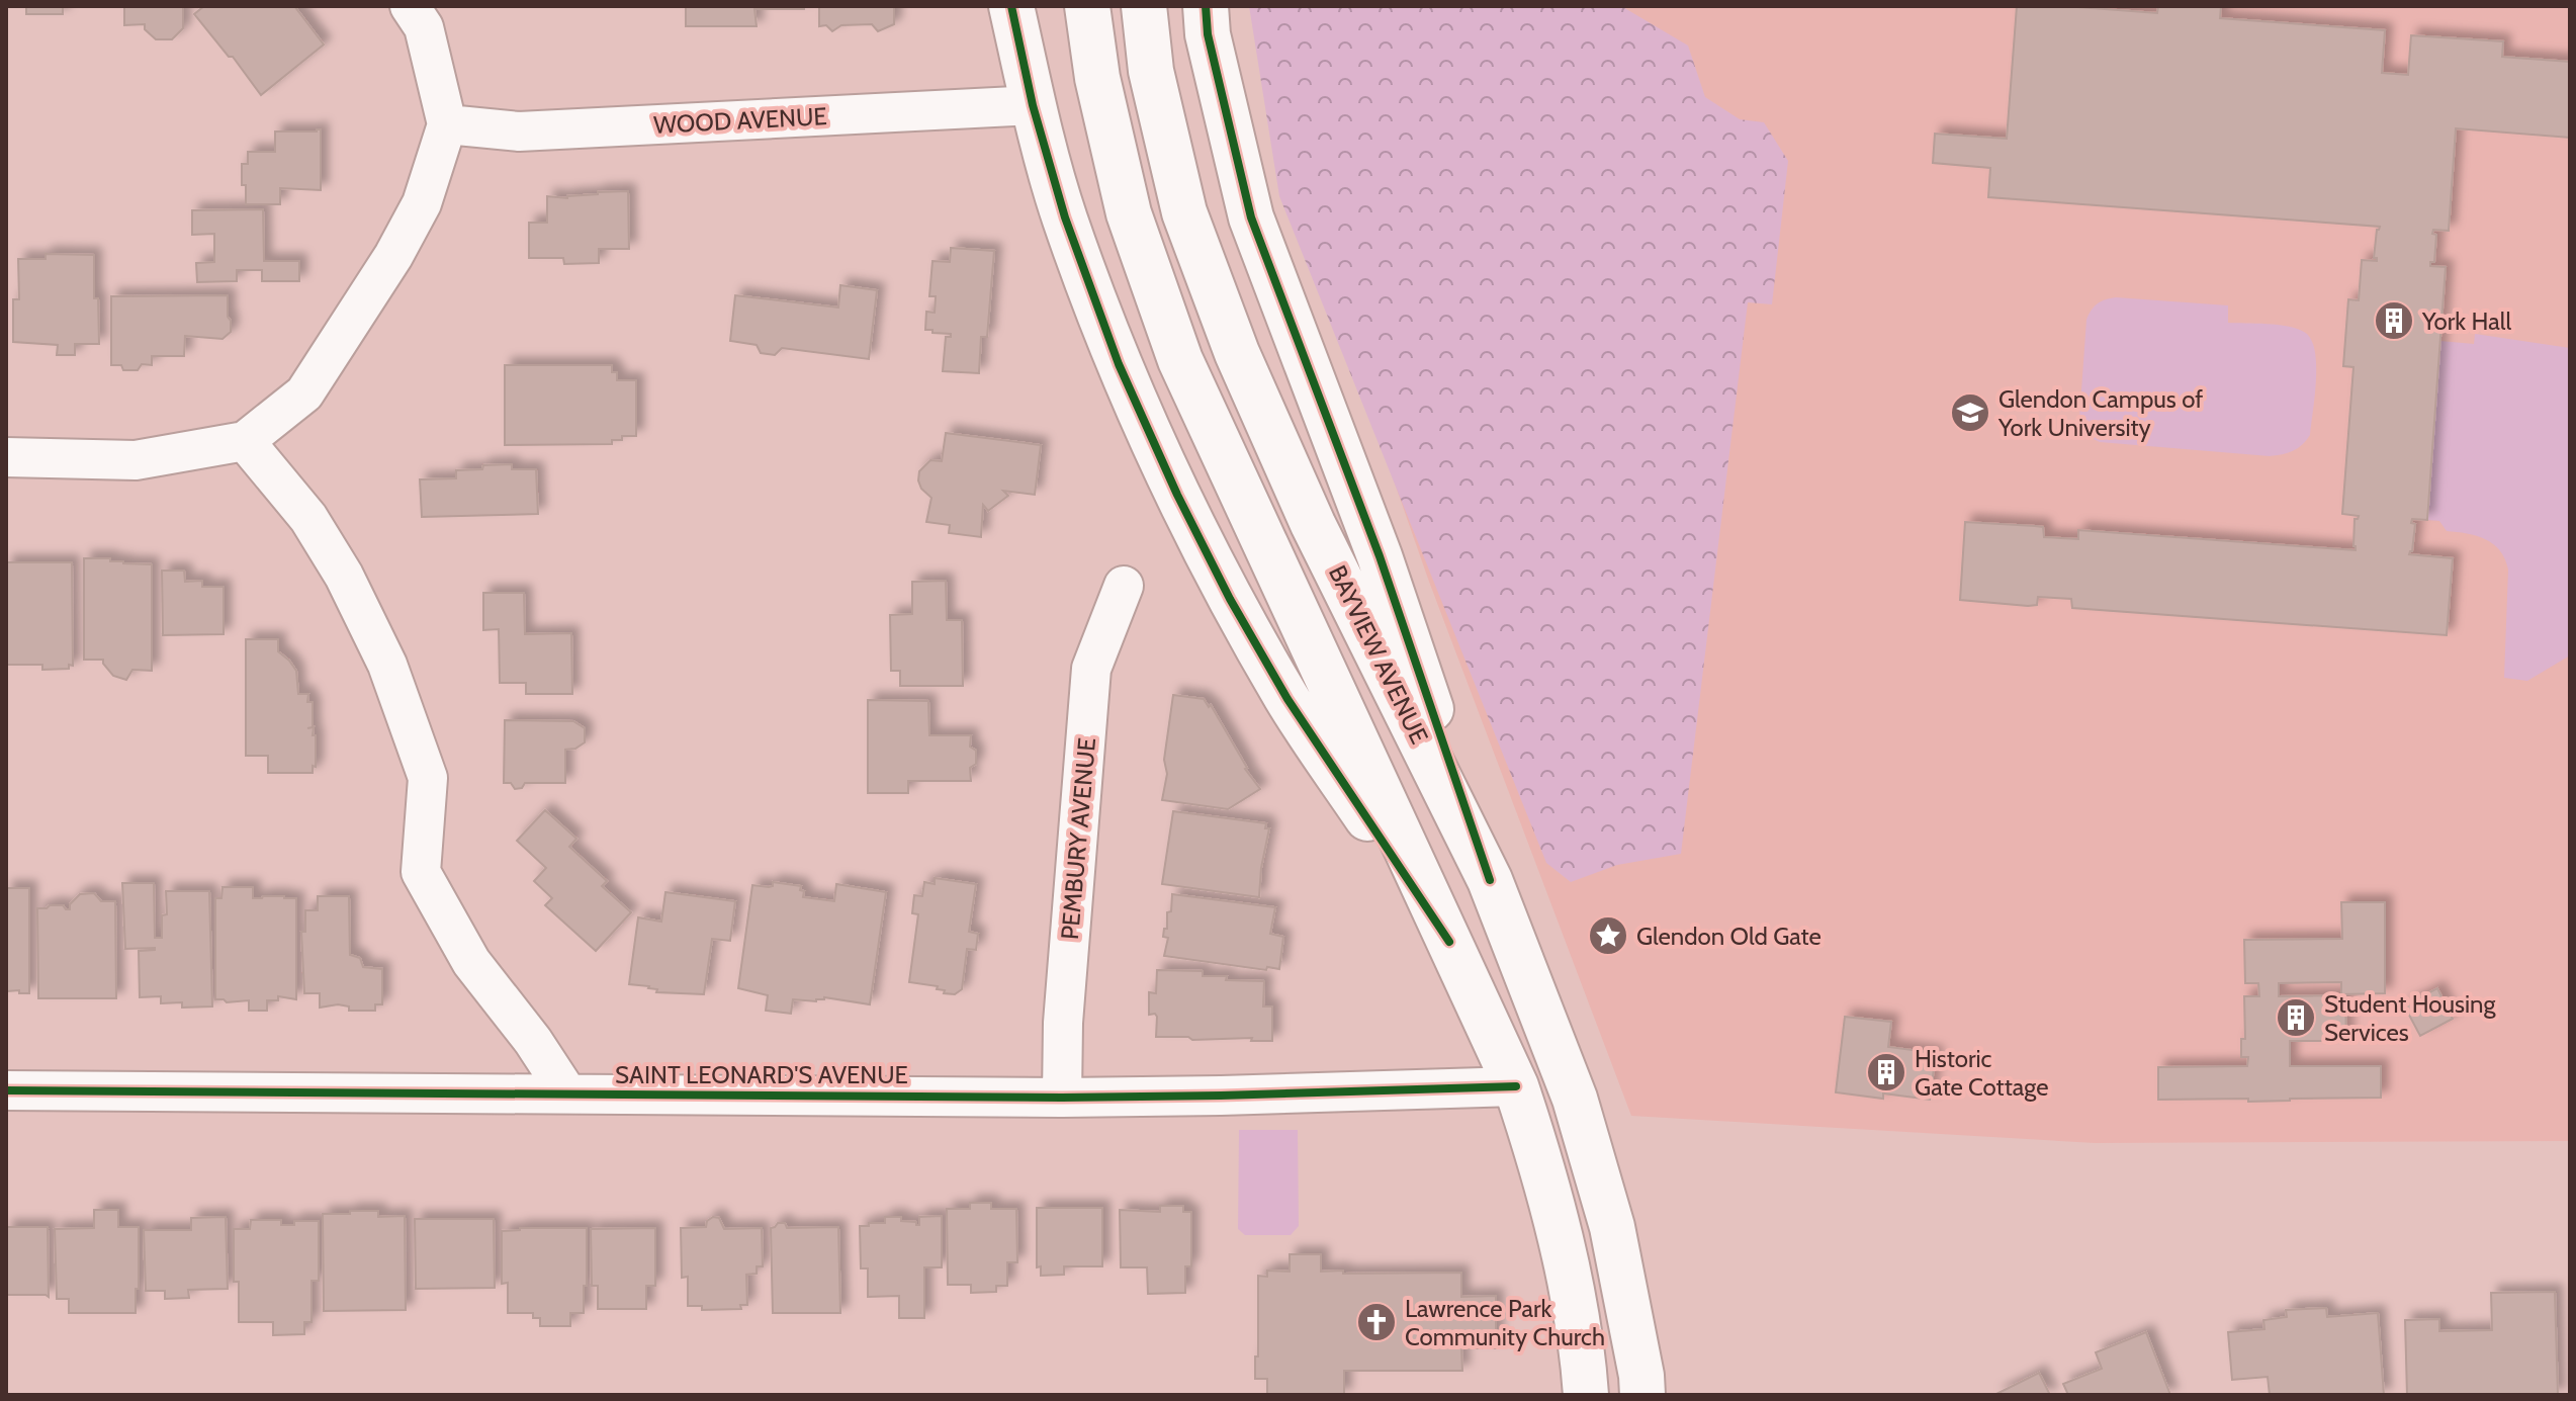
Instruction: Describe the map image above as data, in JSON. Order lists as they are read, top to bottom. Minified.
{"streets":{"main road":["BAYVIEW AVENUE"],"street":["WOOD AVENUE","PEMBURY AVENUE","SAINT LEONARD'S AVENUE"]},"crossings":[["PEMBURY AVENUE","SAINT LEONARD'S AVENUE"]],"places":{"building":["York Hall","Student Housing Services","Historic Gate Cottage"],"school or university":["Glendon Campus of York University"],"place":["Glendon Old Gate"],"church":["Lawrence Park Community Church"]}}
